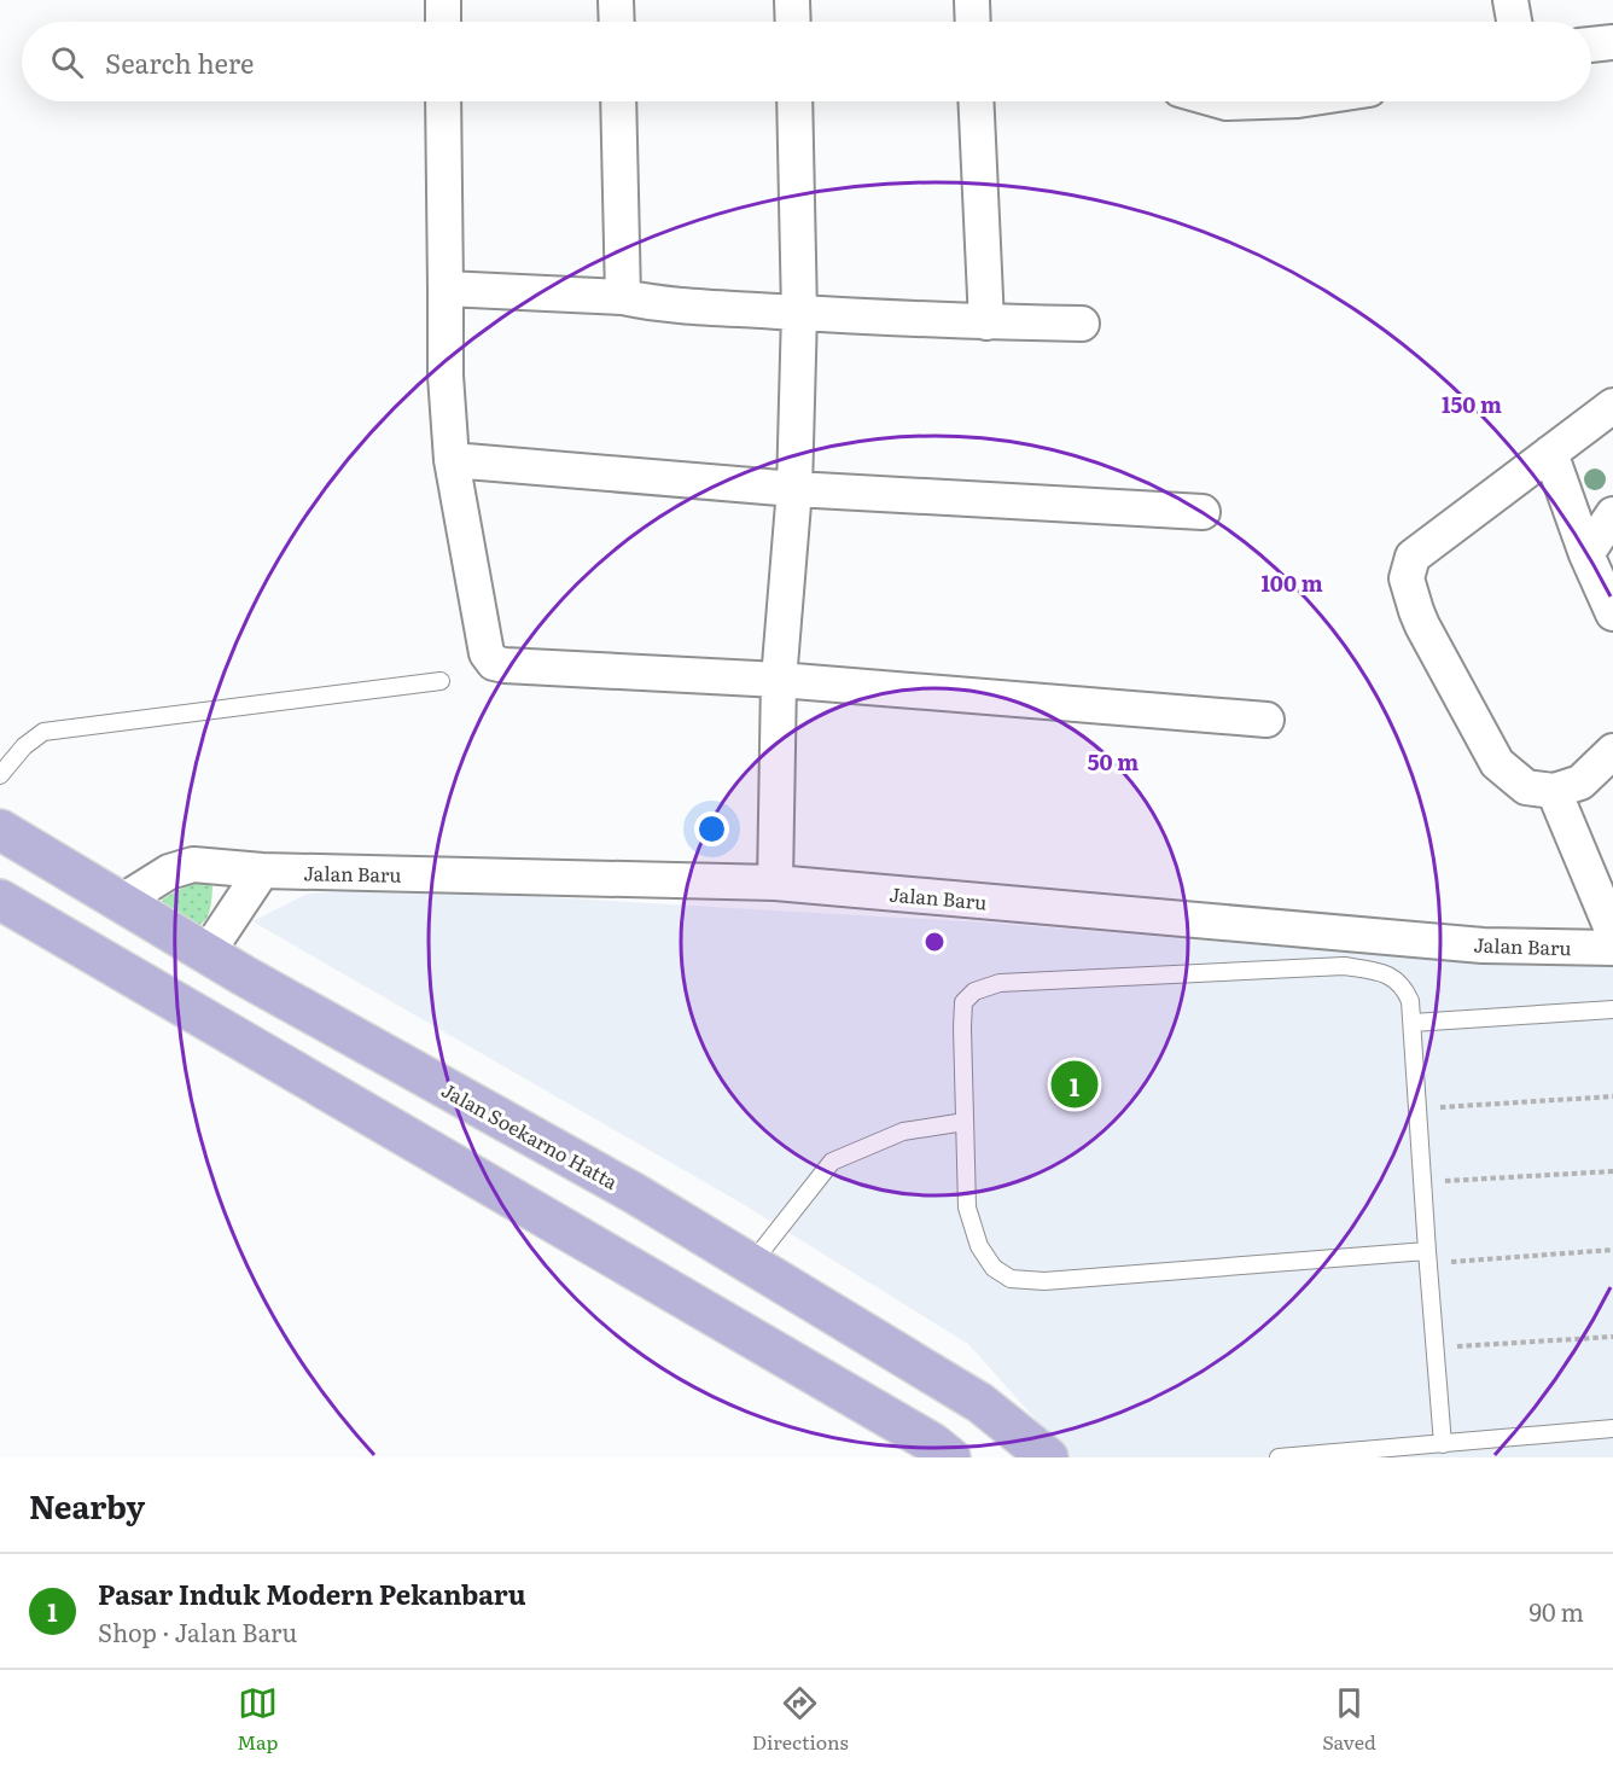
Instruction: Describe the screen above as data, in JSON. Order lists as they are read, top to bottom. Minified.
{"streets":{"main road":["Jalan Soekarno Hatta"],"street":["Jalan Baru"]},"crossings":[["Jalan Baru","Jalan Soekarno Hatta"]],"page":{"search":"Search here","pins":"1","heading":"Nearby","list":[{"mark":"1","name":"Pasar Induk Modern Pekanbaru","note":"Shop · Jalan Baru","value":"90 m"}],"nav":["Map","Directions","Saved"]},"rings":["150 m","100 m","50 m"]}
